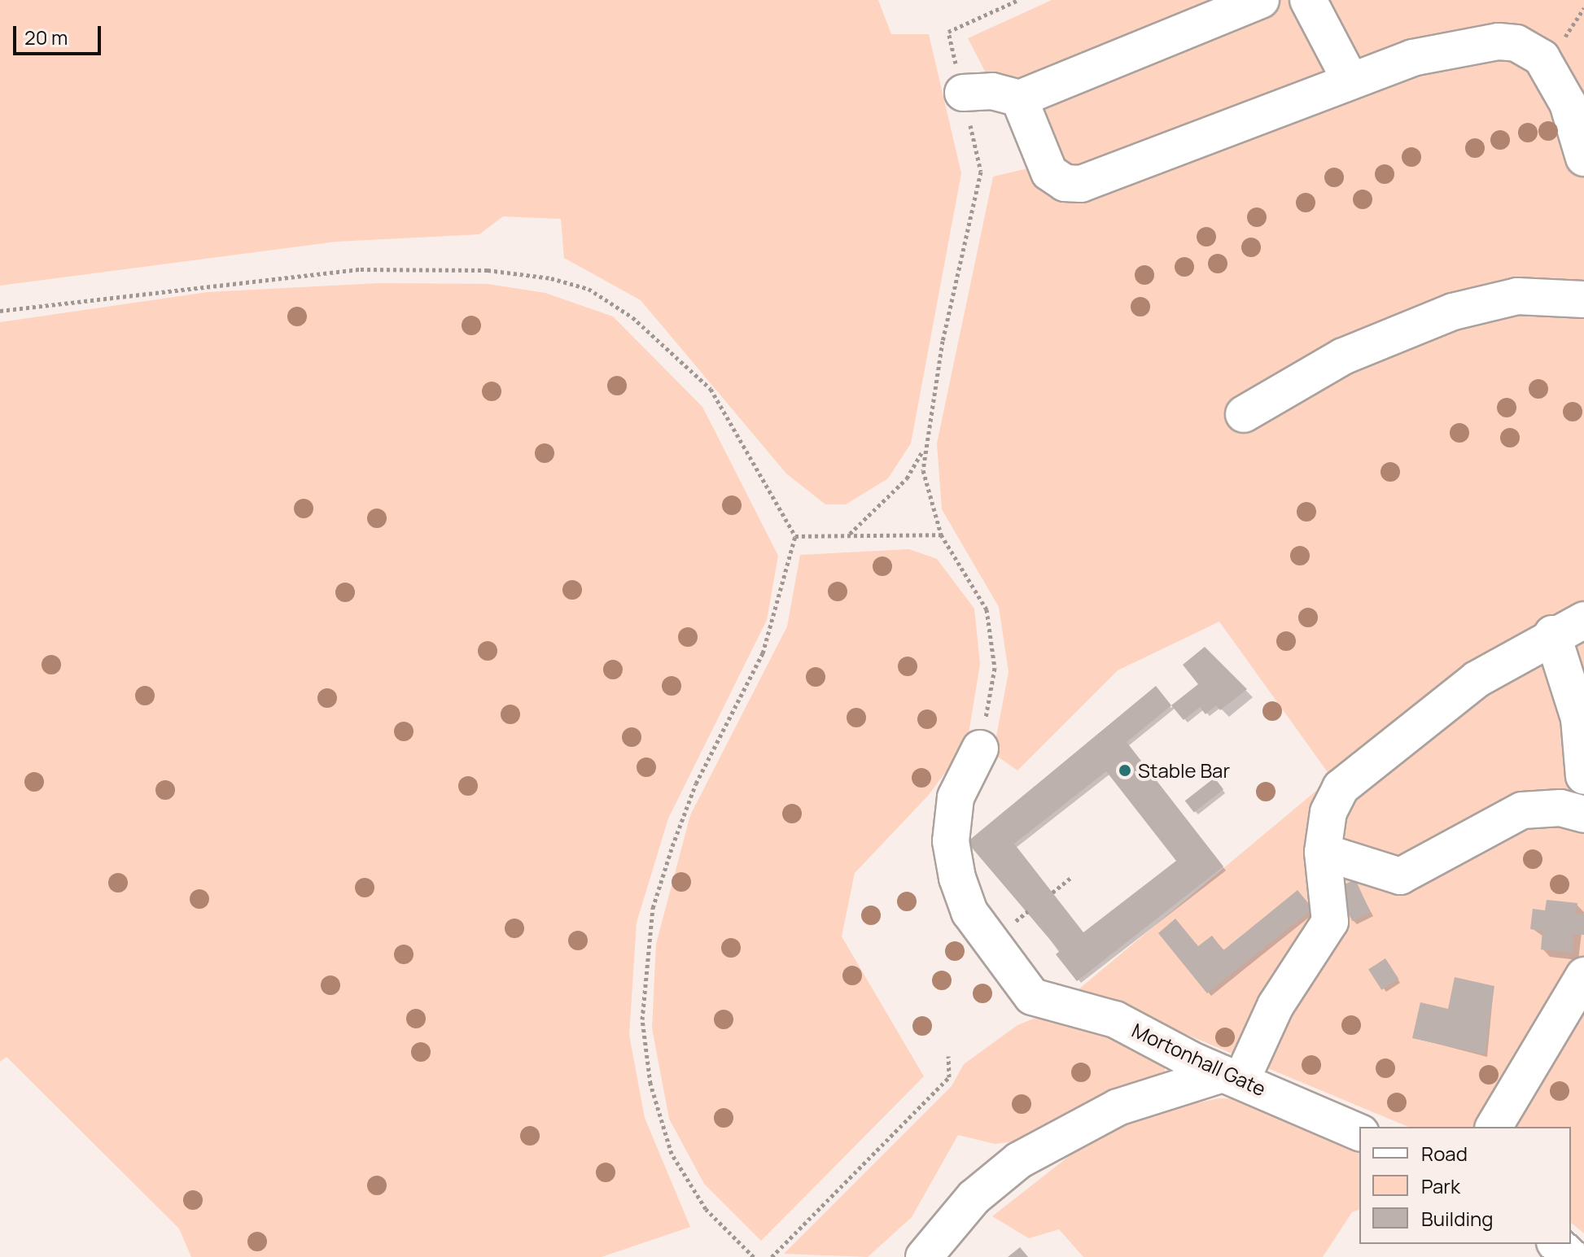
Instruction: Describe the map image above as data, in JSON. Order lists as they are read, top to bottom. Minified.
{"streets":{"lane":["Mortonhall Gate"]},"places":["Stable Bar"],"legend":["Road","Park","Building"],"scale_bar":"20 m"}
